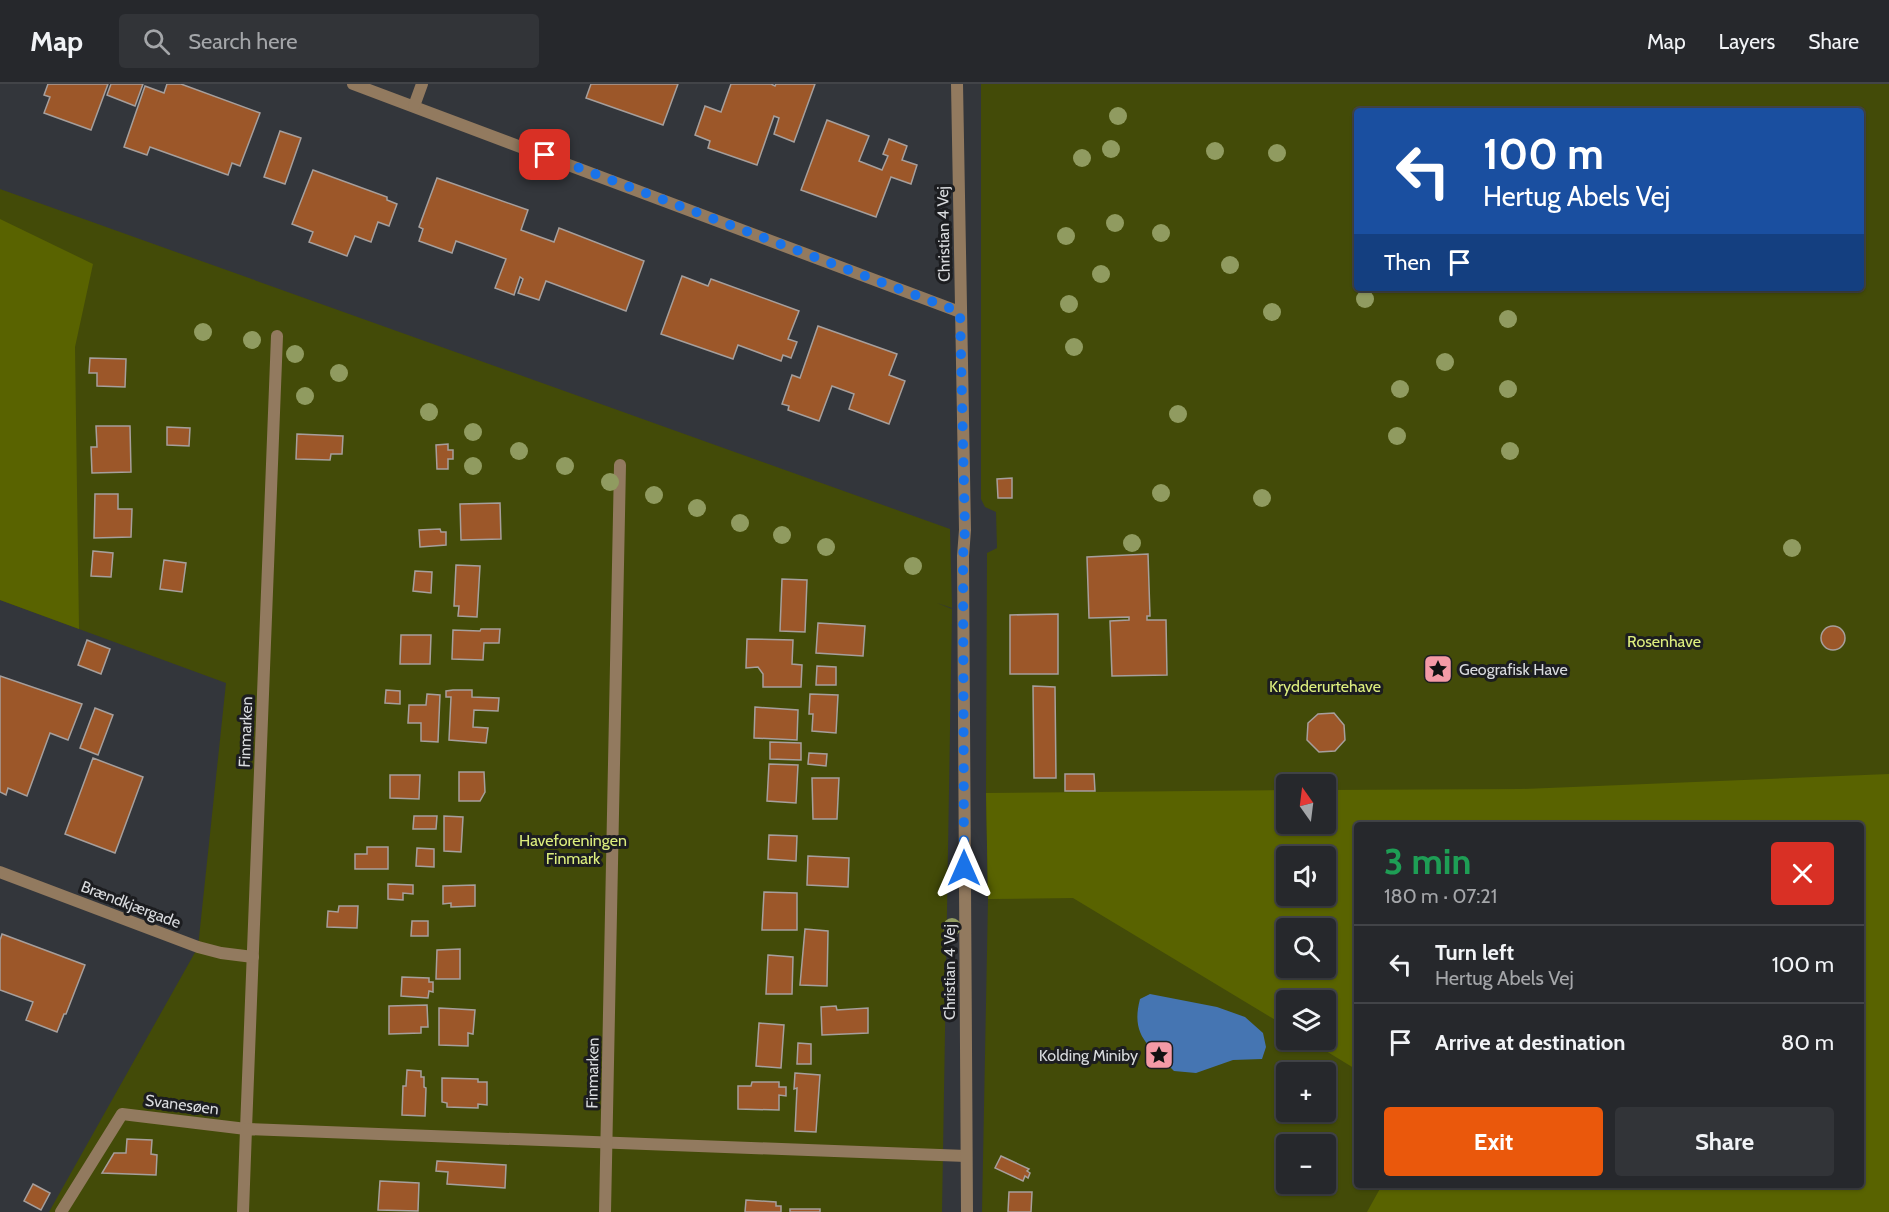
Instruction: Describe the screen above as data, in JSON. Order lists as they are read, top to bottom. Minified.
{"streets":{"street":["Christian 4 Vej","Finmarken","Brændkjærgade","Svanesøen"]},"crossings":[["Finmarken","Brændkjærgade"],["Finmarken","Svanesøen"]],"parks":["Rosenhave","Krydderurtehave","Haveforeningen Finmark"],"places":{"place":["Geografisk Have","Kolding Miniby"]},"north":"top","page":{"header":"Map","search":"Search here","nav":["Map","Layers","Share"],"turn":["100 m","Hertug Abels Vej"],"then":"Then","map_buttons":["+","−"],"heading":["3 min","180 m · 07:21"],"list":[{"name":"Turn left","note":"Hertug Abels Vej","value":"100 m"},{"name":"Arrive at destination","value":"80 m"}],"buttons":["Exit","Share"]}}
